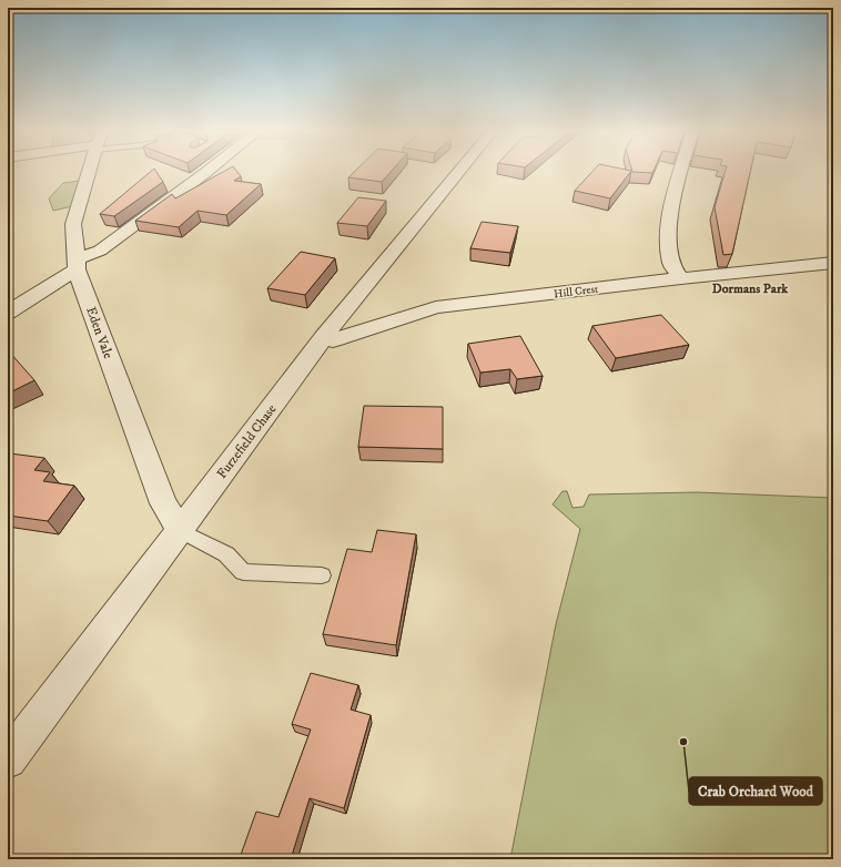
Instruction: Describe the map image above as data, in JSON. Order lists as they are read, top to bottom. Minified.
{"streets":{"street":["Hill Crest","Eden Vale","Furzefield Chase"]},"crossings":[["Hill Crest","Furzefield Chase"],["Eden Vale","Furzefield Chase"]],"districts":["Dormans Park"],"places":["Crab Orchard Wood"]}
